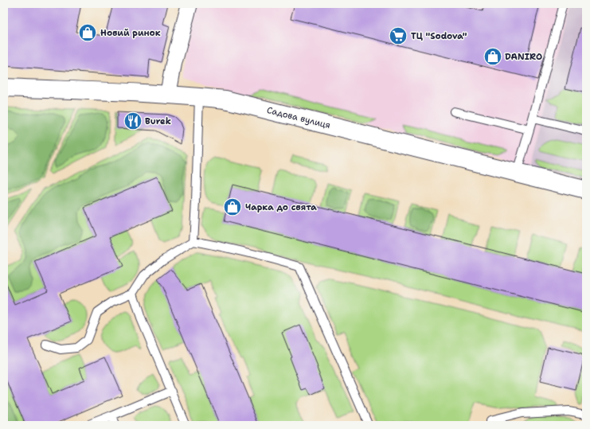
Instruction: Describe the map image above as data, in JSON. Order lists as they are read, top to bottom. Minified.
{"streets":{"street":["Садова вулиця"]},"places":{"shop":["Новий ринок","DANIRO","Чарка до свята"],"supermarket":["ТЦ \"Sodova\""],"restaurant":["Burek"]}}
